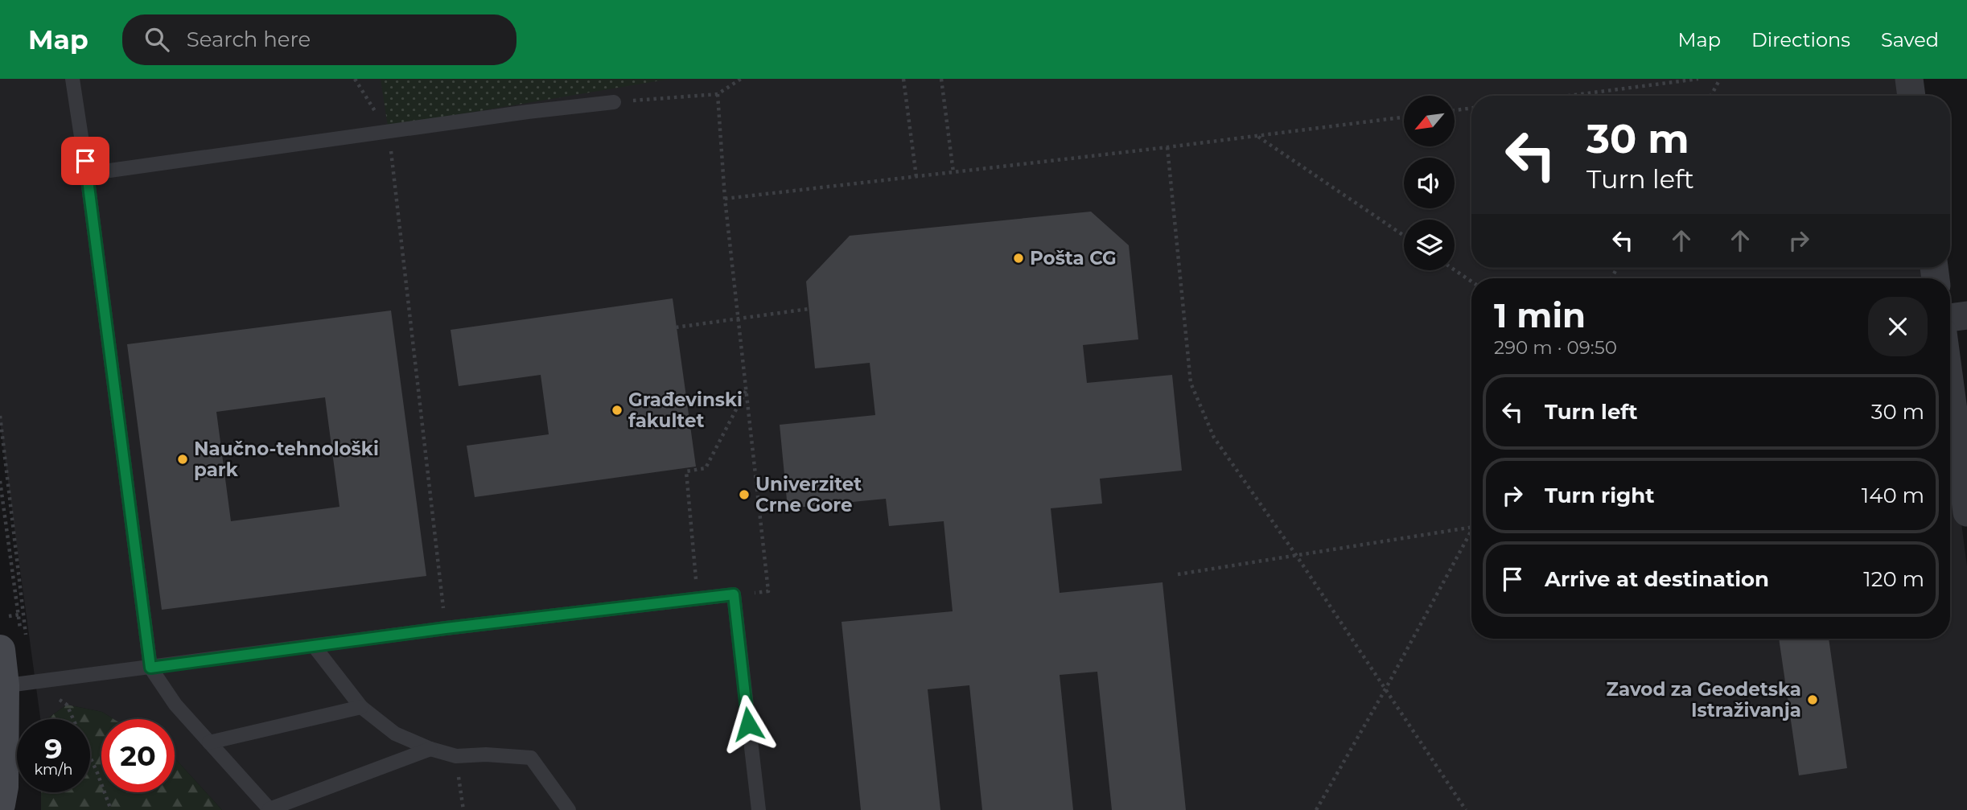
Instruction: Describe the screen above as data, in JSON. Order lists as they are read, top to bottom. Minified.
{"places":["Pošta CG","Građevinski fakultet","Naučno-tehnološki park","Univerzitet Crne Gore","Zavod za Geodetska Istraživanja"],"north":"bottom left","page":{"header":"Map","search":"Search here","nav":["Map","Directions","Saved"],"turn":["30 m","Turn left"],"heading":["1 min","290 m · 09:50"],"list":[{"name":"Turn left","value":"30 m"},{"name":"Turn right","value":"140 m"},{"name":"Arrive at destination","value":"120 m"}],"speed":"9 km/h","limit":"20"}}
